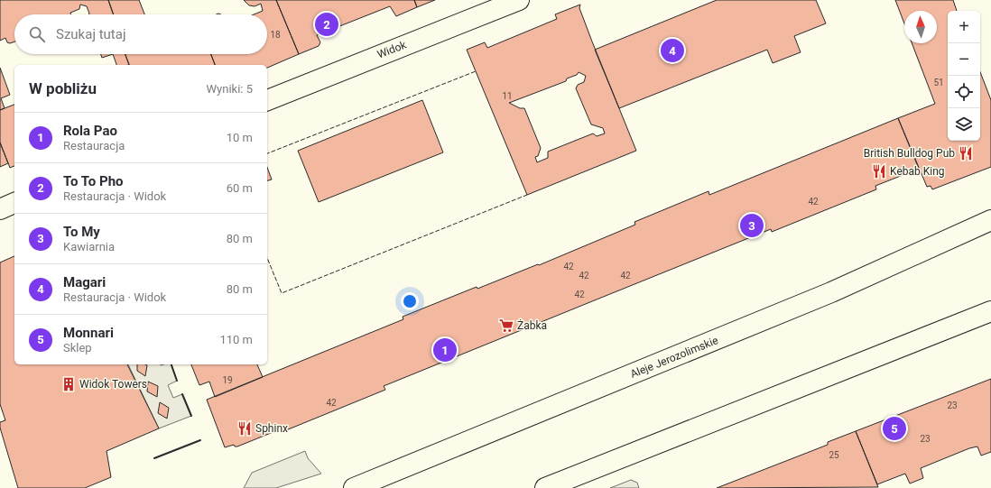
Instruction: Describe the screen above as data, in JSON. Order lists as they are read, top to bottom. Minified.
{"streets":{"main road":["Widok","Aleje Jerozolimskie"]},"places":{"restaurant":["British Bulldog Pub","Kebab King","Sphinx"],"supermarket":["Żabka"],"building":["Widok Towers"]},"house_numbers":["18","51","11","42","42","42","42","42","19","42","23","23","25"],"north":"top","page":{"map_buttons":["+","−"],"pins":["2","4","3","1","5"],"search":"Szukaj tutaj","heading":["W pobliżu","Wyniki: 5"],"list":[{"mark":"1","name":"Rola Pao","note":"Restauracja","value":"10 m"},{"mark":"2","name":"To To Pho","note":"Restauracja · Widok","value":"60 m"},{"mark":"3","name":"To My","note":"Kawiarnia","value":"80 m"},{"mark":"4","name":"Magari","note":"Restauracja · Widok","value":"80 m"},{"mark":"5","name":"Monnari","note":"Sklep","value":"110 m"}]}}
